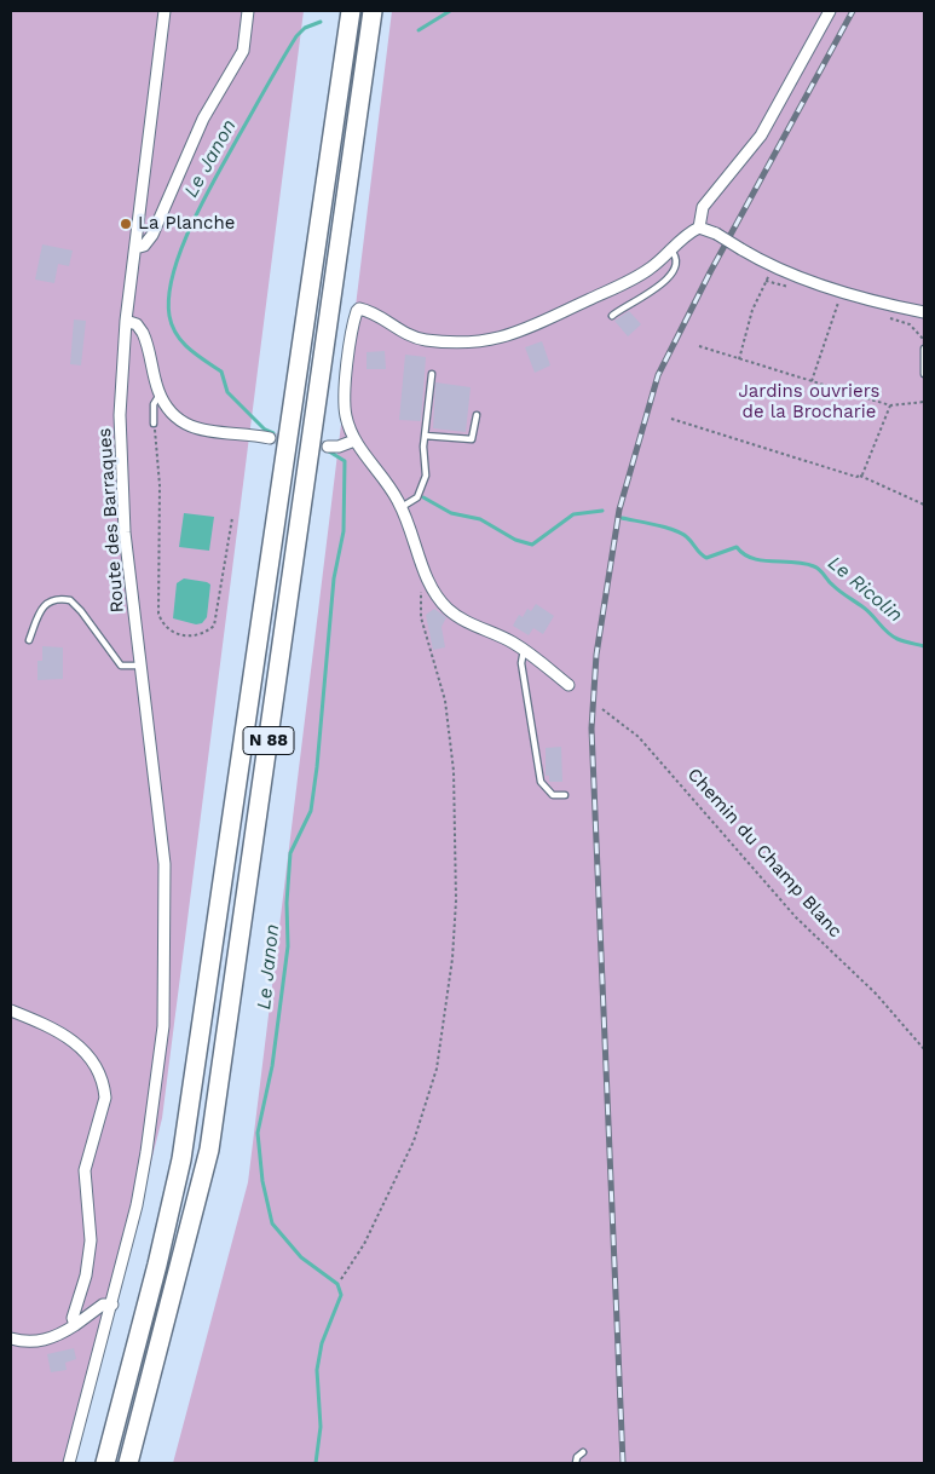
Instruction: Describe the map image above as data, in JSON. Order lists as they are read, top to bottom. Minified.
{"streets":{"highway":["N 88"],"street":["Route des Barraques"],"path":["Chemin du Champ Blanc"]},"water":["Le Janon","Le Ricolin"],"parks":["Jardins ouvriers de la Brocharie"],"places":["La Planche"]}
